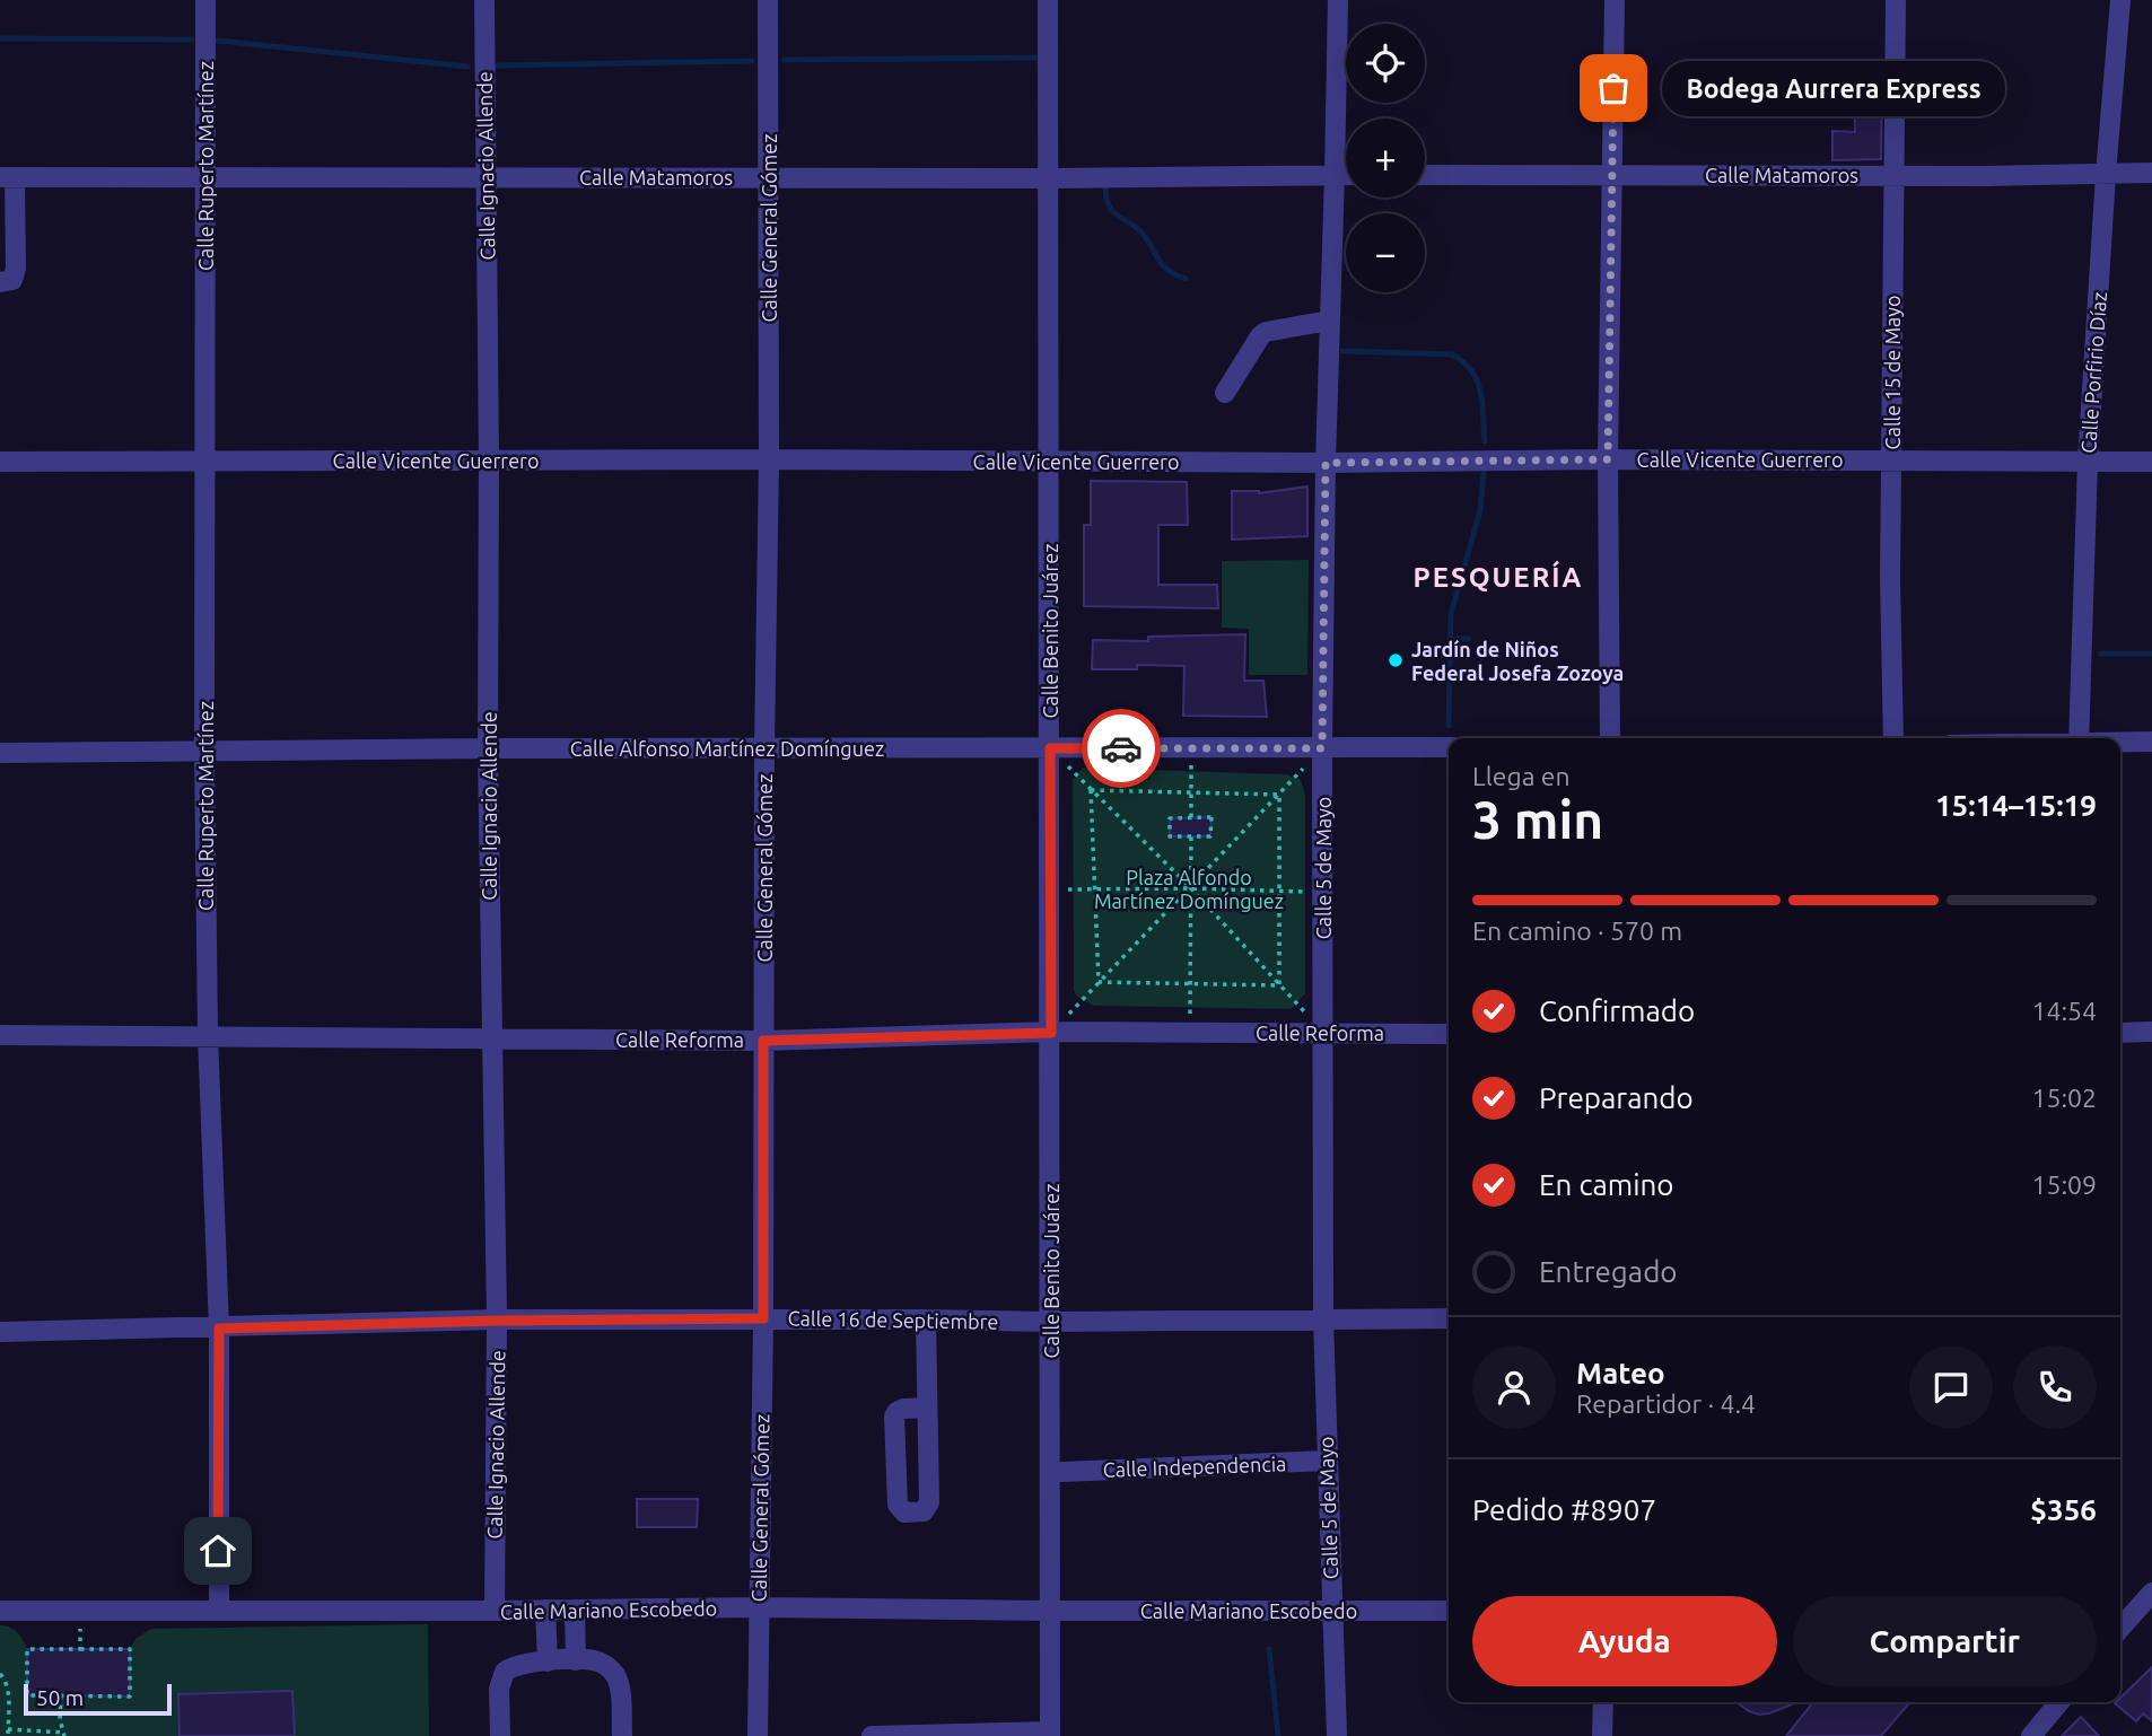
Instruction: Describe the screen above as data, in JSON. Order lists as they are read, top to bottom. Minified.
{"streets":{"street":["Calle Ruperto Martínez","Calle Ignacio Allende","Calle Matamoros","Calle General Gómez","Calle 15 de Mayo","Calle Porfirio Díaz","Calle Vicente Guerrero","Calle Benito Juárez","Calle Alfonso Martínez Domínguez","Calle 5 de Mayo","Calle Reforma","Calle 16 de Septiembre","Calle Independencia","Calle Mariano Escobedo"]},"crossings":[["Calle Ruperto Martínez","Calle Matamoros"],["Calle Ruperto Martínez","Calle Vicente Guerrero"],["Calle Ruperto Martínez","Calle Alfonso Martínez Domínguez"],["Calle Ruperto Martínez","Calle Reforma"],["Calle Ruperto Martínez","Calle 16 de Septiembre"],["Calle Ruperto Martínez","Calle Mariano Escobedo"],["Calle Ignacio Allende","Calle Matamoros"],["Calle Ignacio Allende","Calle Vicente Guerrero"],["Calle Ignacio Allende","Calle Alfonso Martínez Domínguez"],["Calle Ignacio Allende","Calle Reforma"],["Calle Ignacio Allende","Calle 16 de Septiembre"],["Calle Ignacio Allende","Calle Mariano Escobedo"],["Calle Matamoros","Calle General Gómez"],["Calle Matamoros","Calle 15 de Mayo"],["Calle Matamoros","Calle Porfirio Díaz"],["Calle Matamoros","Calle Benito Juárez"],["Calle Matamoros","Calle 5 de Mayo"],["Calle General Gómez","Calle Vicente Guerrero"],["Calle General Gómez","Calle Alfonso Martínez Domínguez"],["Calle General Gómez","Calle Reforma"],["Calle General Gómez","Calle 16 de Septiembre"],["Calle General Gómez","Calle Mariano Escobedo"],["Calle 15 de Mayo","Calle Vicente Guerrero"],["Calle Porfirio Díaz","Calle Vicente Guerrero"],["Calle Vicente Guerrero","Calle Benito Juárez"],["Calle Vicente Guerrero","Calle 5 de Mayo"],["Calle Benito Juárez","Calle Alfonso Martínez Domínguez"],["Calle Benito Juárez","Calle Reforma"],["Calle Benito Juárez","Calle 16 de Septiembre"],["Calle Benito Juárez","Calle Mariano Escobedo"],["Calle Alfonso Martínez Domínguez","Calle 5 de Mayo"],["Calle 5 de Mayo","Calle Reforma"],["Calle 5 de Mayo","Calle 16 de Septiembre"],["Calle 5 de Mayo","Calle Independencia"],["Calle 5 de Mayo","Calle Mariano Escobedo"]],"districts":["PESQUERÍA"],"parks":["Plaza Alfondo Martínez Domínguez"],"places":["Bodega Aurrera Express","Jardín de Niños Federal Josefa Zozoya"],"scale_bar":"50 m","page":{"map_buttons":["+","−"],"bubble":"Bodega Aurrera Express","heading":["3 min","Llega en","15:14–15:19"],"panel":["Mateo","Repartidor · 4.4","Pedido #8907","$356"],"bar":"En camino · 570 m","list":[["Confirmado","14:54"],["Preparando","15:02"],["En camino","15:09"],"Entregado"],"buttons":["Ayuda","Compartir"],"scale":"50 m"}}
